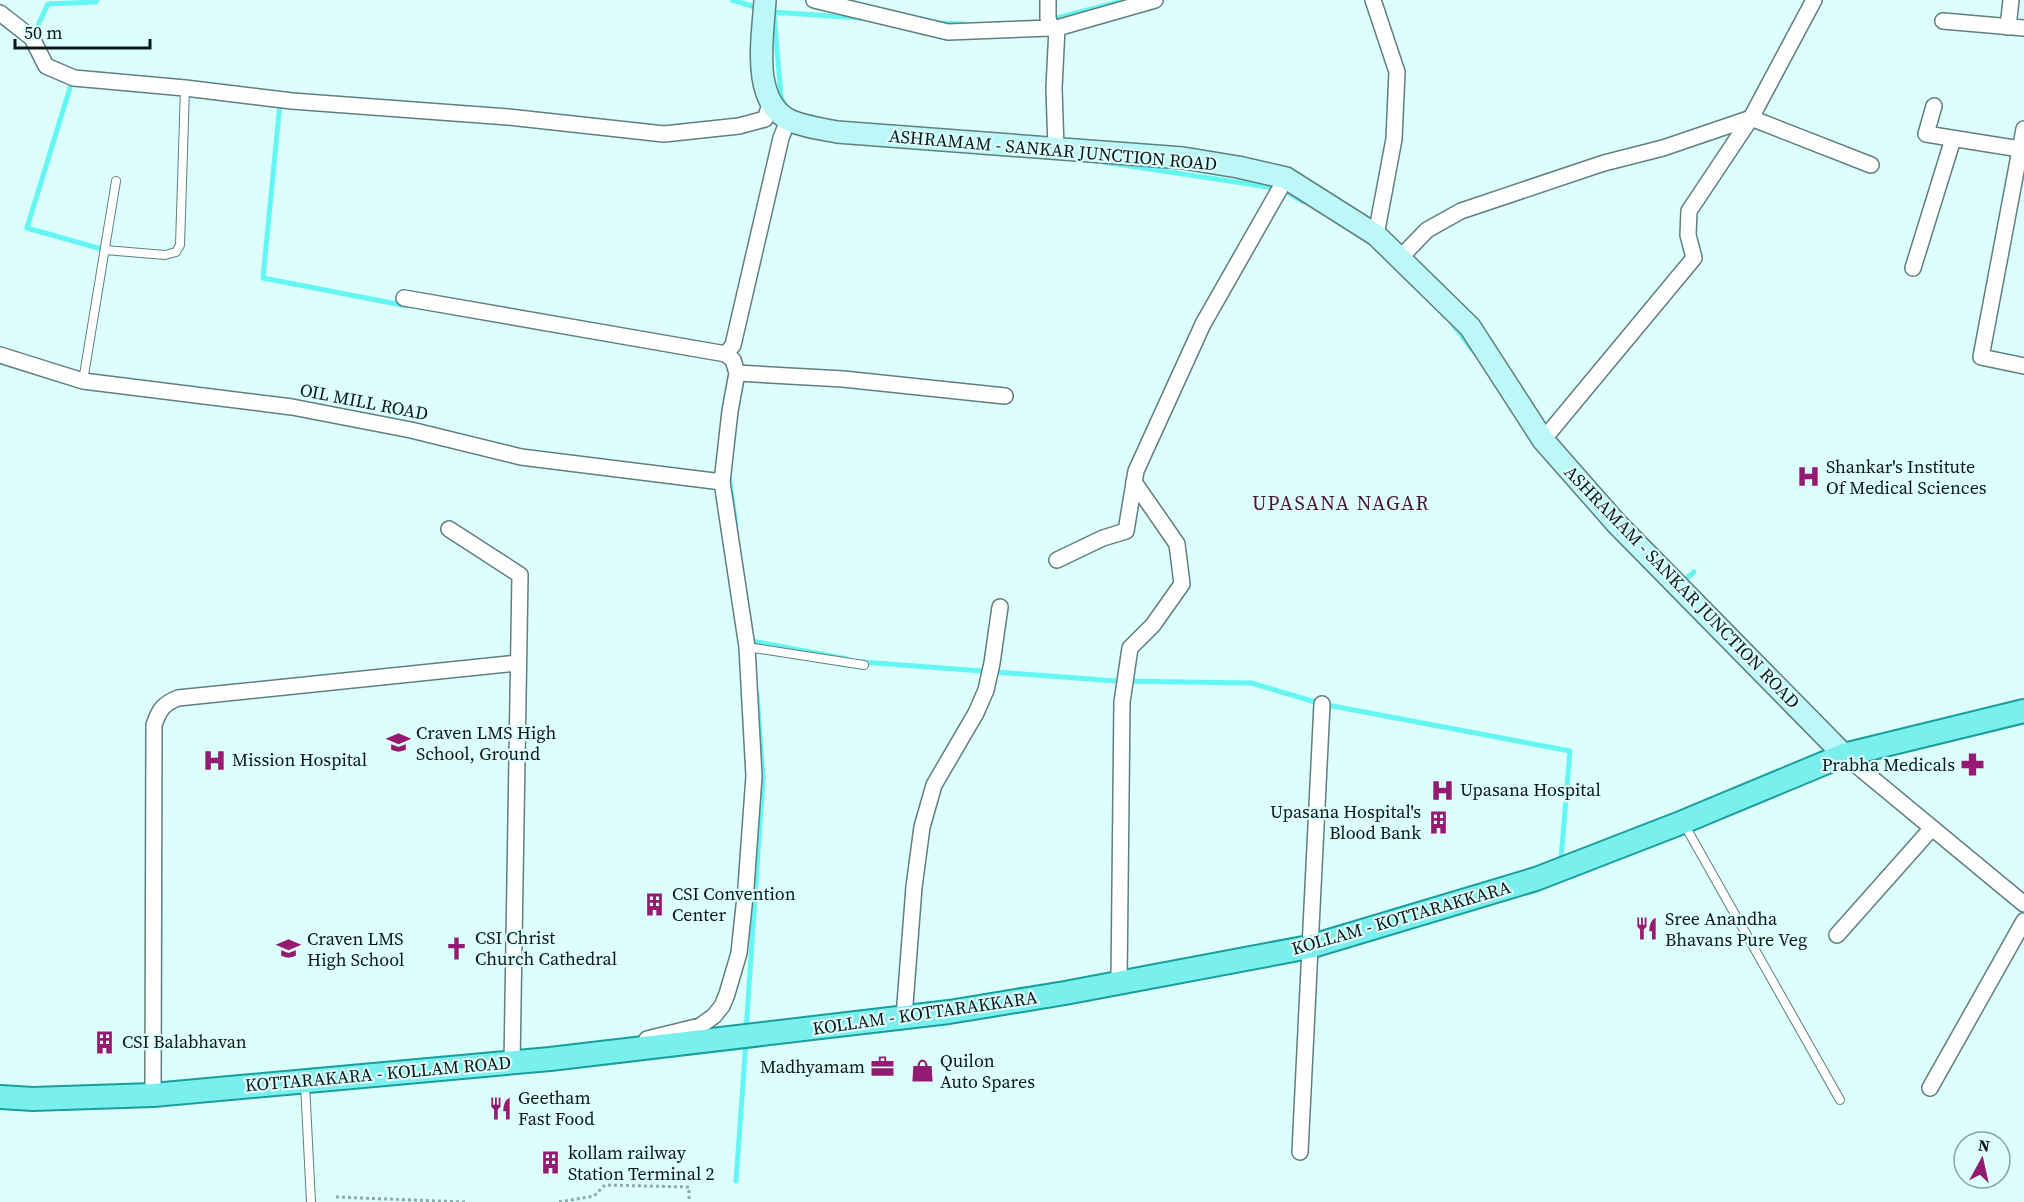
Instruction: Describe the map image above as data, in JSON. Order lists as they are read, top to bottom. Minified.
{"streets":{"main road":["KOLLAM - KOTTARAKKARA","KOTTARAKARA - KOLLAM ROAD"],"street":["ASHRAMAM - SANKAR JUNCTION ROAD","OIL MILL ROAD"]},"crossings":[["ASHRAMAM - SANKAR JUNCTION ROAD","KOLLAM - KOTTARAKKARA"],["KOLLAM - KOTTARAKKARA","KOTTARAKARA - KOLLAM ROAD"]],"districts":["UPASANA NAGAR"],"places":{"hospital":["Shankar's Institute Of Medical Sciences","Mission Hospital","Upasana Hospital"],"school or university":["Craven LMS High School, Ground","Craven LMS High School"],"pharmacy":["Prabha Medicals"],"building":["Upasana Hospital's Blood Bank","CSI Convention Center","CSI Balabhavan","kollam railway Station Terminal 2"],"restaurant":["Sree Anandha Bhavans Pure Veg","Geetham Fast Food"],"church":["CSI Christ Church Cathedral"],"office":["Madhyamam"],"shop":["Quilon Auto Spares"]},"scale_bar":"50 m","north":"top"}
